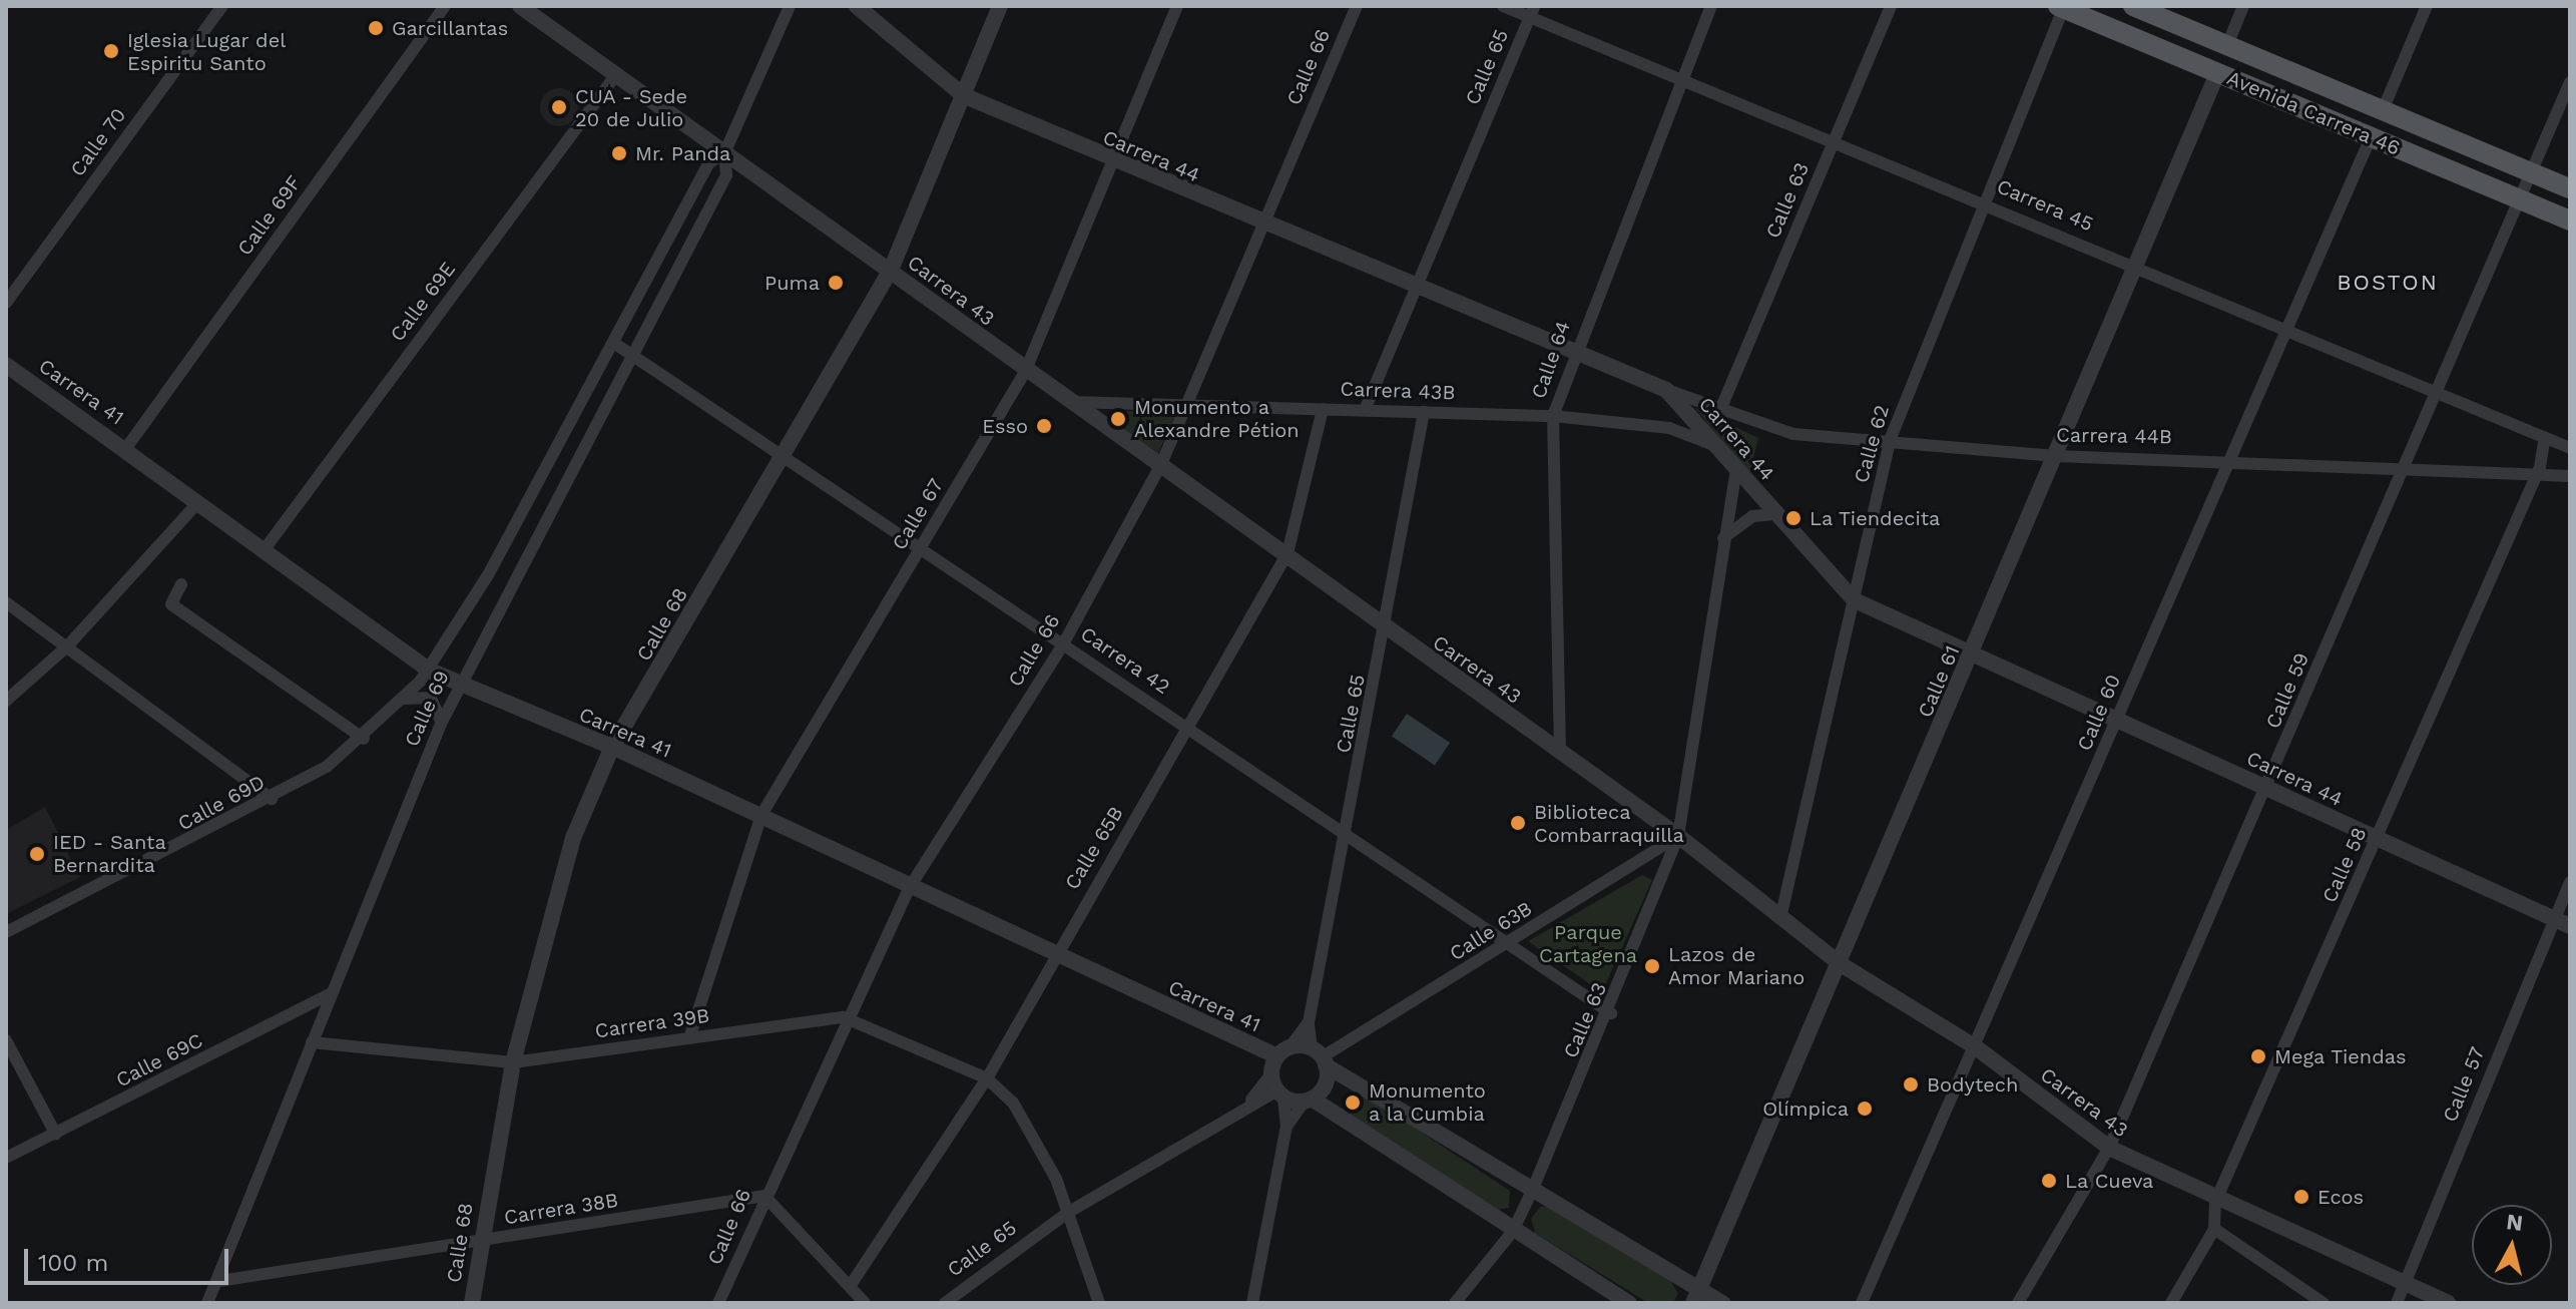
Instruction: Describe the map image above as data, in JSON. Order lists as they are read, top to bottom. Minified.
{"streets":{"main road":["Avenida Carrera 46"],"street":["Calle 66","Calle 65","Calle 70","Carrera 44","Calle 63","Carrera 45","Calle 69F","Carrera 43","Calle 69E","Calle 64","Carrera 43B","Carrera 41","Carrera 44B","Calle 62","Calle 67","Calle 68","Carrera 42","Calle 61","Calle 59","Calle 69","Calle 60","Calle 69D","Calle 65B","Calle 58","Calle 63B","Carrera 39B","Calle 69C","Calle 57","Carrera 38B"]},"crossings":[["Calle 66","Carrera 44"],["Calle 66","Carrera 43"],["Calle 66","Carrera 43B"],["Calle 66","Carrera 41"],["Calle 66","Carrera 42"],["Calle 66","Carrera 39B"],["Calle 66","Carrera 38B"],["Calle 65","Carrera 44"],["Calle 65","Carrera 45"],["Calle 65","Carrera 43"],["Calle 65","Carrera 43B"],["Calle 65","Carrera 41"],["Calle 65","Carrera 42"],["Calle 65","Calle 63B"],["Avenida Carrera 46","Calle 62"],["Avenida Carrera 46","Calle 61"],["Avenida Carrera 46","Calle 59"],["Avenida Carrera 46","Calle 60"],["Carrera 44","Calle 63"],["Carrera 44","Calle 64"],["Carrera 44","Carrera 43B"],["Carrera 44","Carrera 44B"],["Carrera 44","Calle 62"],["Carrera 44","Calle 67"],["Carrera 44","Calle 68"],["Carrera 44","Calle 61"],["Carrera 44","Calle 59"],["Carrera 44","Calle 60"],["Carrera 44","Calle 58"],["Carrera 44","Calle 57"],["Calle 63","Carrera 45"],["Calle 63","Carrera 43"],["Calle 63","Carrera 44B"],["Calle 63","Carrera 42"],["Calle 63","Calle 63B"],["Carrera 45","Calle 64"],["Carrera 45","Calle 62"],["Carrera 45","Calle 61"],["Carrera 45","Calle 59"],["Carrera 45","Calle 60"],["Carrera 45","Calle 58"],["Calle 69F","Carrera 41"],["Carrera 43","Calle 69E"],["Carrera 43","Calle 64"],["Carrera 43","Carrera 43B"],["Carrera 43","Calle 62"],["Carrera 43","Calle 67"],["Carrera 43","Calle 68"],["Carrera 43","Calle 61"],["Carrera 43","Calle 59"],["Carrera 43","Calle 69"],["Carrera 43","Calle 60"],["Carrera 43","Calle 65B"],["Carrera 43","Calle 58"],["Carrera 43","Calle 63B"],["Carrera 43","Calle 57"],["Calle 69E","Carrera 41"],["Calle 64","Carrera 43B"],["Carrera 43B","Calle 65B"],["Carrera 41","Calle 67"],["Carrera 41","Calle 68"],["Carrera 41","Calle 69"],["Carrera 41","Calle 69D"],["Carrera 41","Calle 65B"],["Carrera 41","Calle 63B"],["Carrera 44B","Calle 62"],["Carrera 44B","Calle 61"],["Carrera 44B","Calle 59"],["Carrera 44B","Calle 60"],["Carrera 44B","Calle 58"],["Calle 67","Carrera 42"],["Calle 67","Carrera 39B"],["Calle 68","Carrera 42"],["Calle 68","Carrera 39B"],["Calle 68","Carrera 38B"],["Carrera 42","Calle 69"],["Carrera 42","Calle 65B"],["Carrera 42","Calle 63B"],["Calle 69","Calle 69D"],["Calle 69","Carrera 39B"],["Calle 69","Calle 69C"],["Calle 69","Carrera 38B"]],"districts":["BOSTON"],"parks":["Parque Cartagena"],"places":["Garcillantas","Iglesia Lugar del Espiritu Santo","CUA - Sede 20 de Julio","Mr. Panda","Puma","Monumento a Alexandre Pétion","Esso","La Tiendecita","Biblioteca Combarraquilla","IED - Santa Bernardita","Lazos de Amor Mariano","Mega Tiendas","Bodytech","Monumento a la Cumbia","Olímpica","La Cueva","Ecos"],"scale_bar":"100 m","north":"top"}
